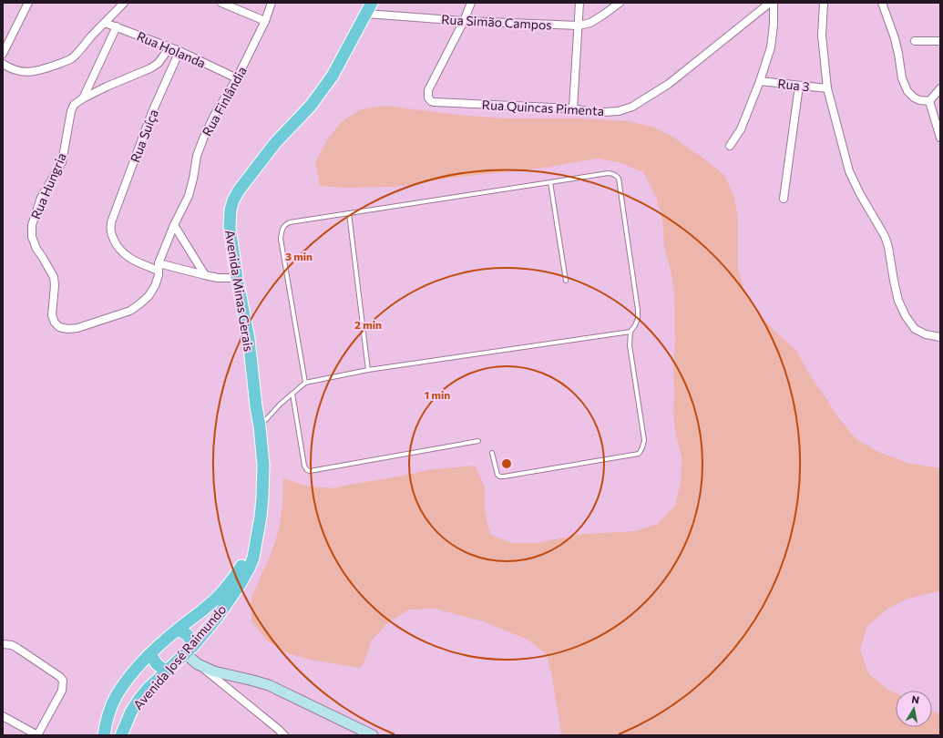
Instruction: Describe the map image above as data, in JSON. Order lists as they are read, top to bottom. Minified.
{"streets":{"main road":["Avenida Minas Gerais","Avenida José Raimundo"],"street":["Rua Simão Campos","Rua Holanda","Rua 3","Rua Finlândia","Rua Quincas Pimenta","Rua Suíça","Rua Hungria"]},"crossings":[["Rua Simão Campos","Rua Quincas Pimenta"],["Rua Simão Campos","Avenida Minas Gerais"],["Rua Holanda","Rua Finlândia"],["Rua Holanda","Rua Suíça"],["Rua Holanda","Rua Hungria"],["Rua Finlândia","Rua Suíça"],["Rua Finlândia","Rua Hungria"],["Rua Suíça","Rua Hungria"],["Avenida Minas Gerais","Avenida José Raimundo"]],"north":"top","rings":["3 min","2 min","1 min"]}
